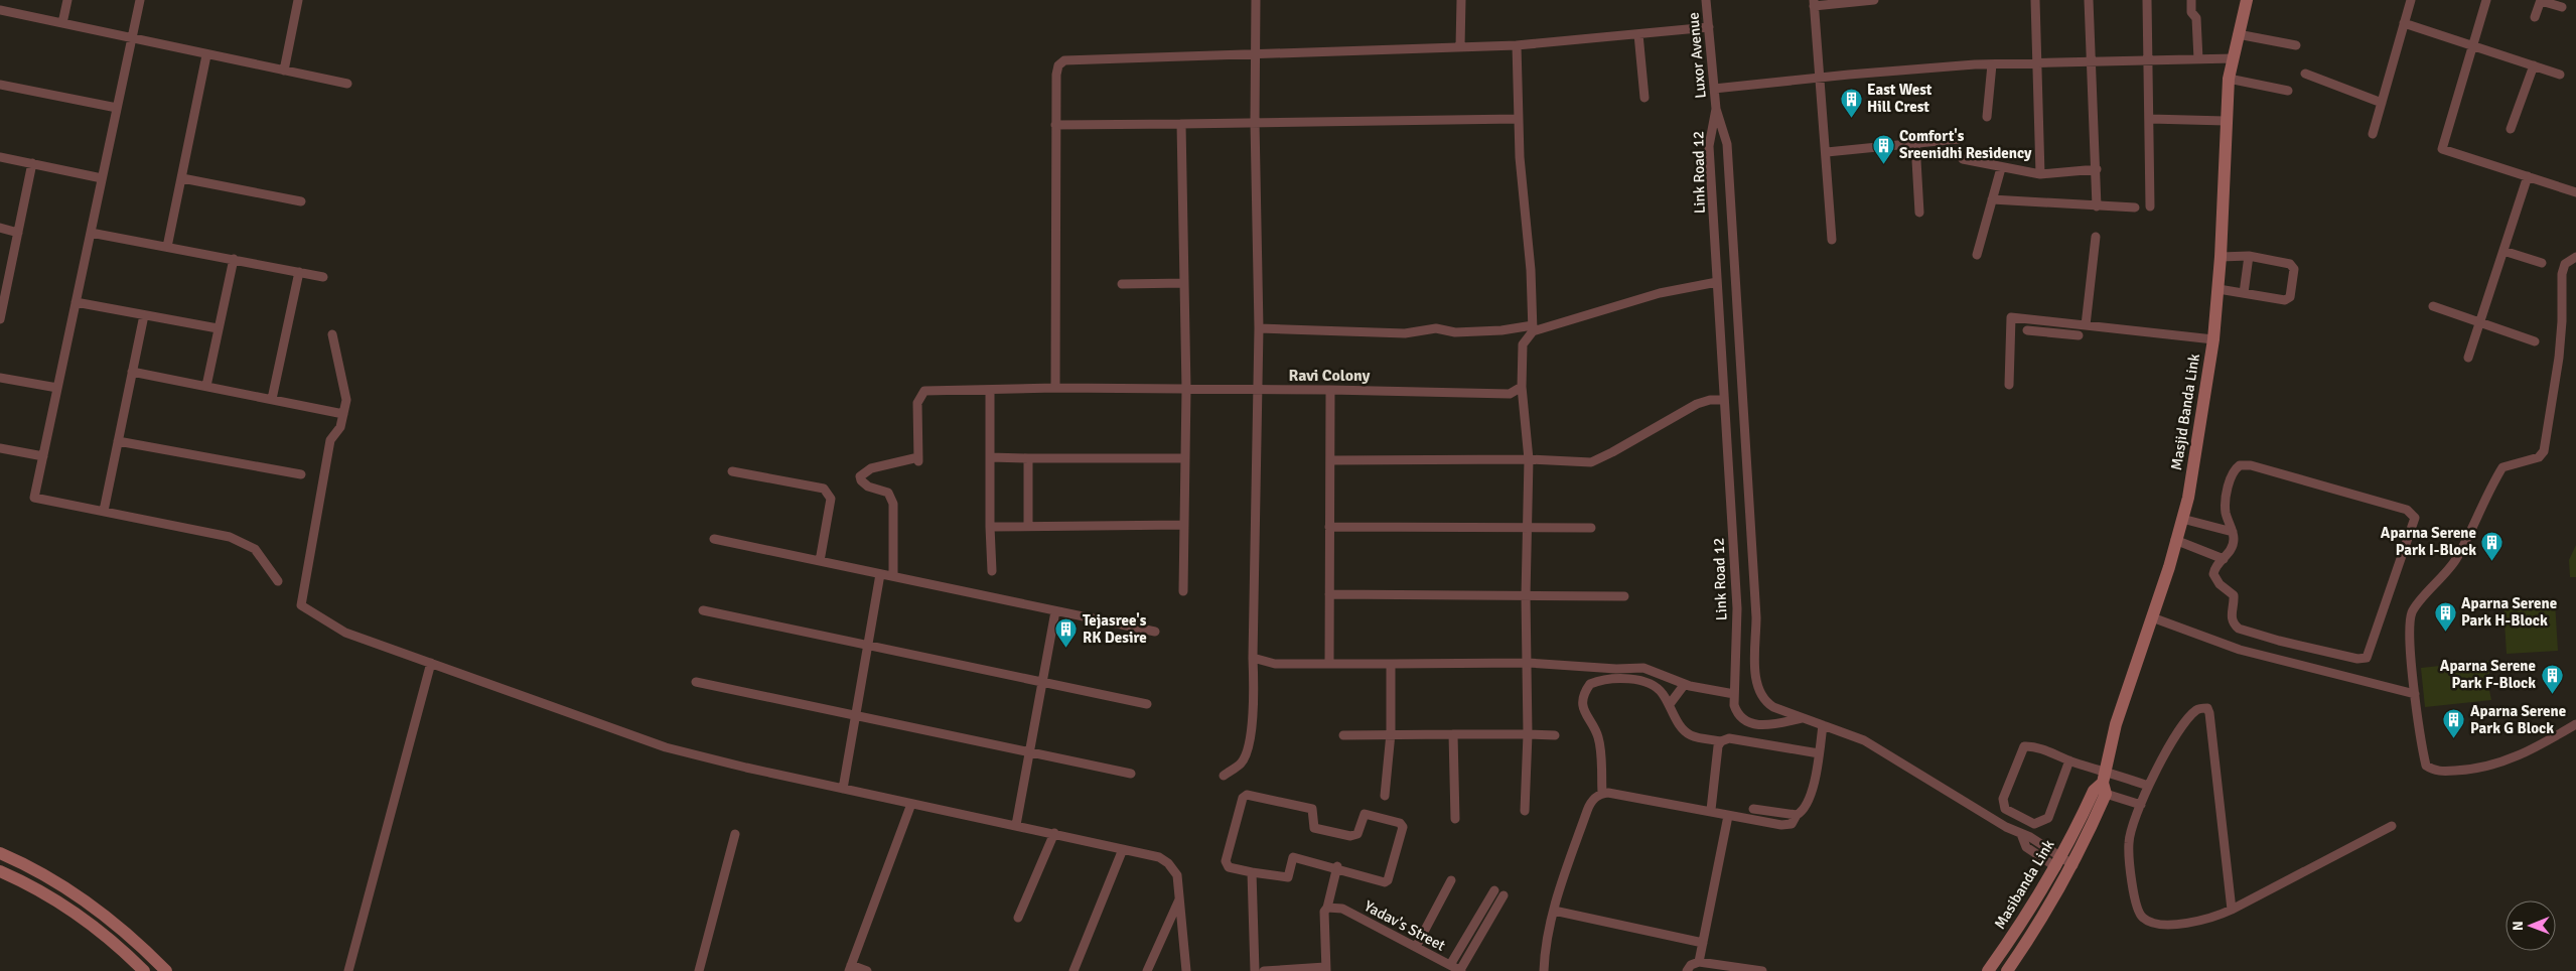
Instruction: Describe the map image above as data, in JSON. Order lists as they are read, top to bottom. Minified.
{"streets":{"main road":["Masjid Banda Link","Masibanda Link"],"street":["Luxor Avenue","Link Road 12","Yadav's Street"]},"crossings":[["Luxor Avenue","Link Road 12"],["Link Road 12","Masibanda Link"],["Masjid Banda Link","Masibanda Link"]],"districts":["Ravi Colony"],"places":{"building":["East West Hill Crest","Comfort's Sreenidhi Residency","Aparna Serene Park I-Block","Aparna Serene Park H-Block","Tejasree's RK Desire","Aparna Serene Park F-Block","Aparna Serene Park G Block"]},"north":"left"}
